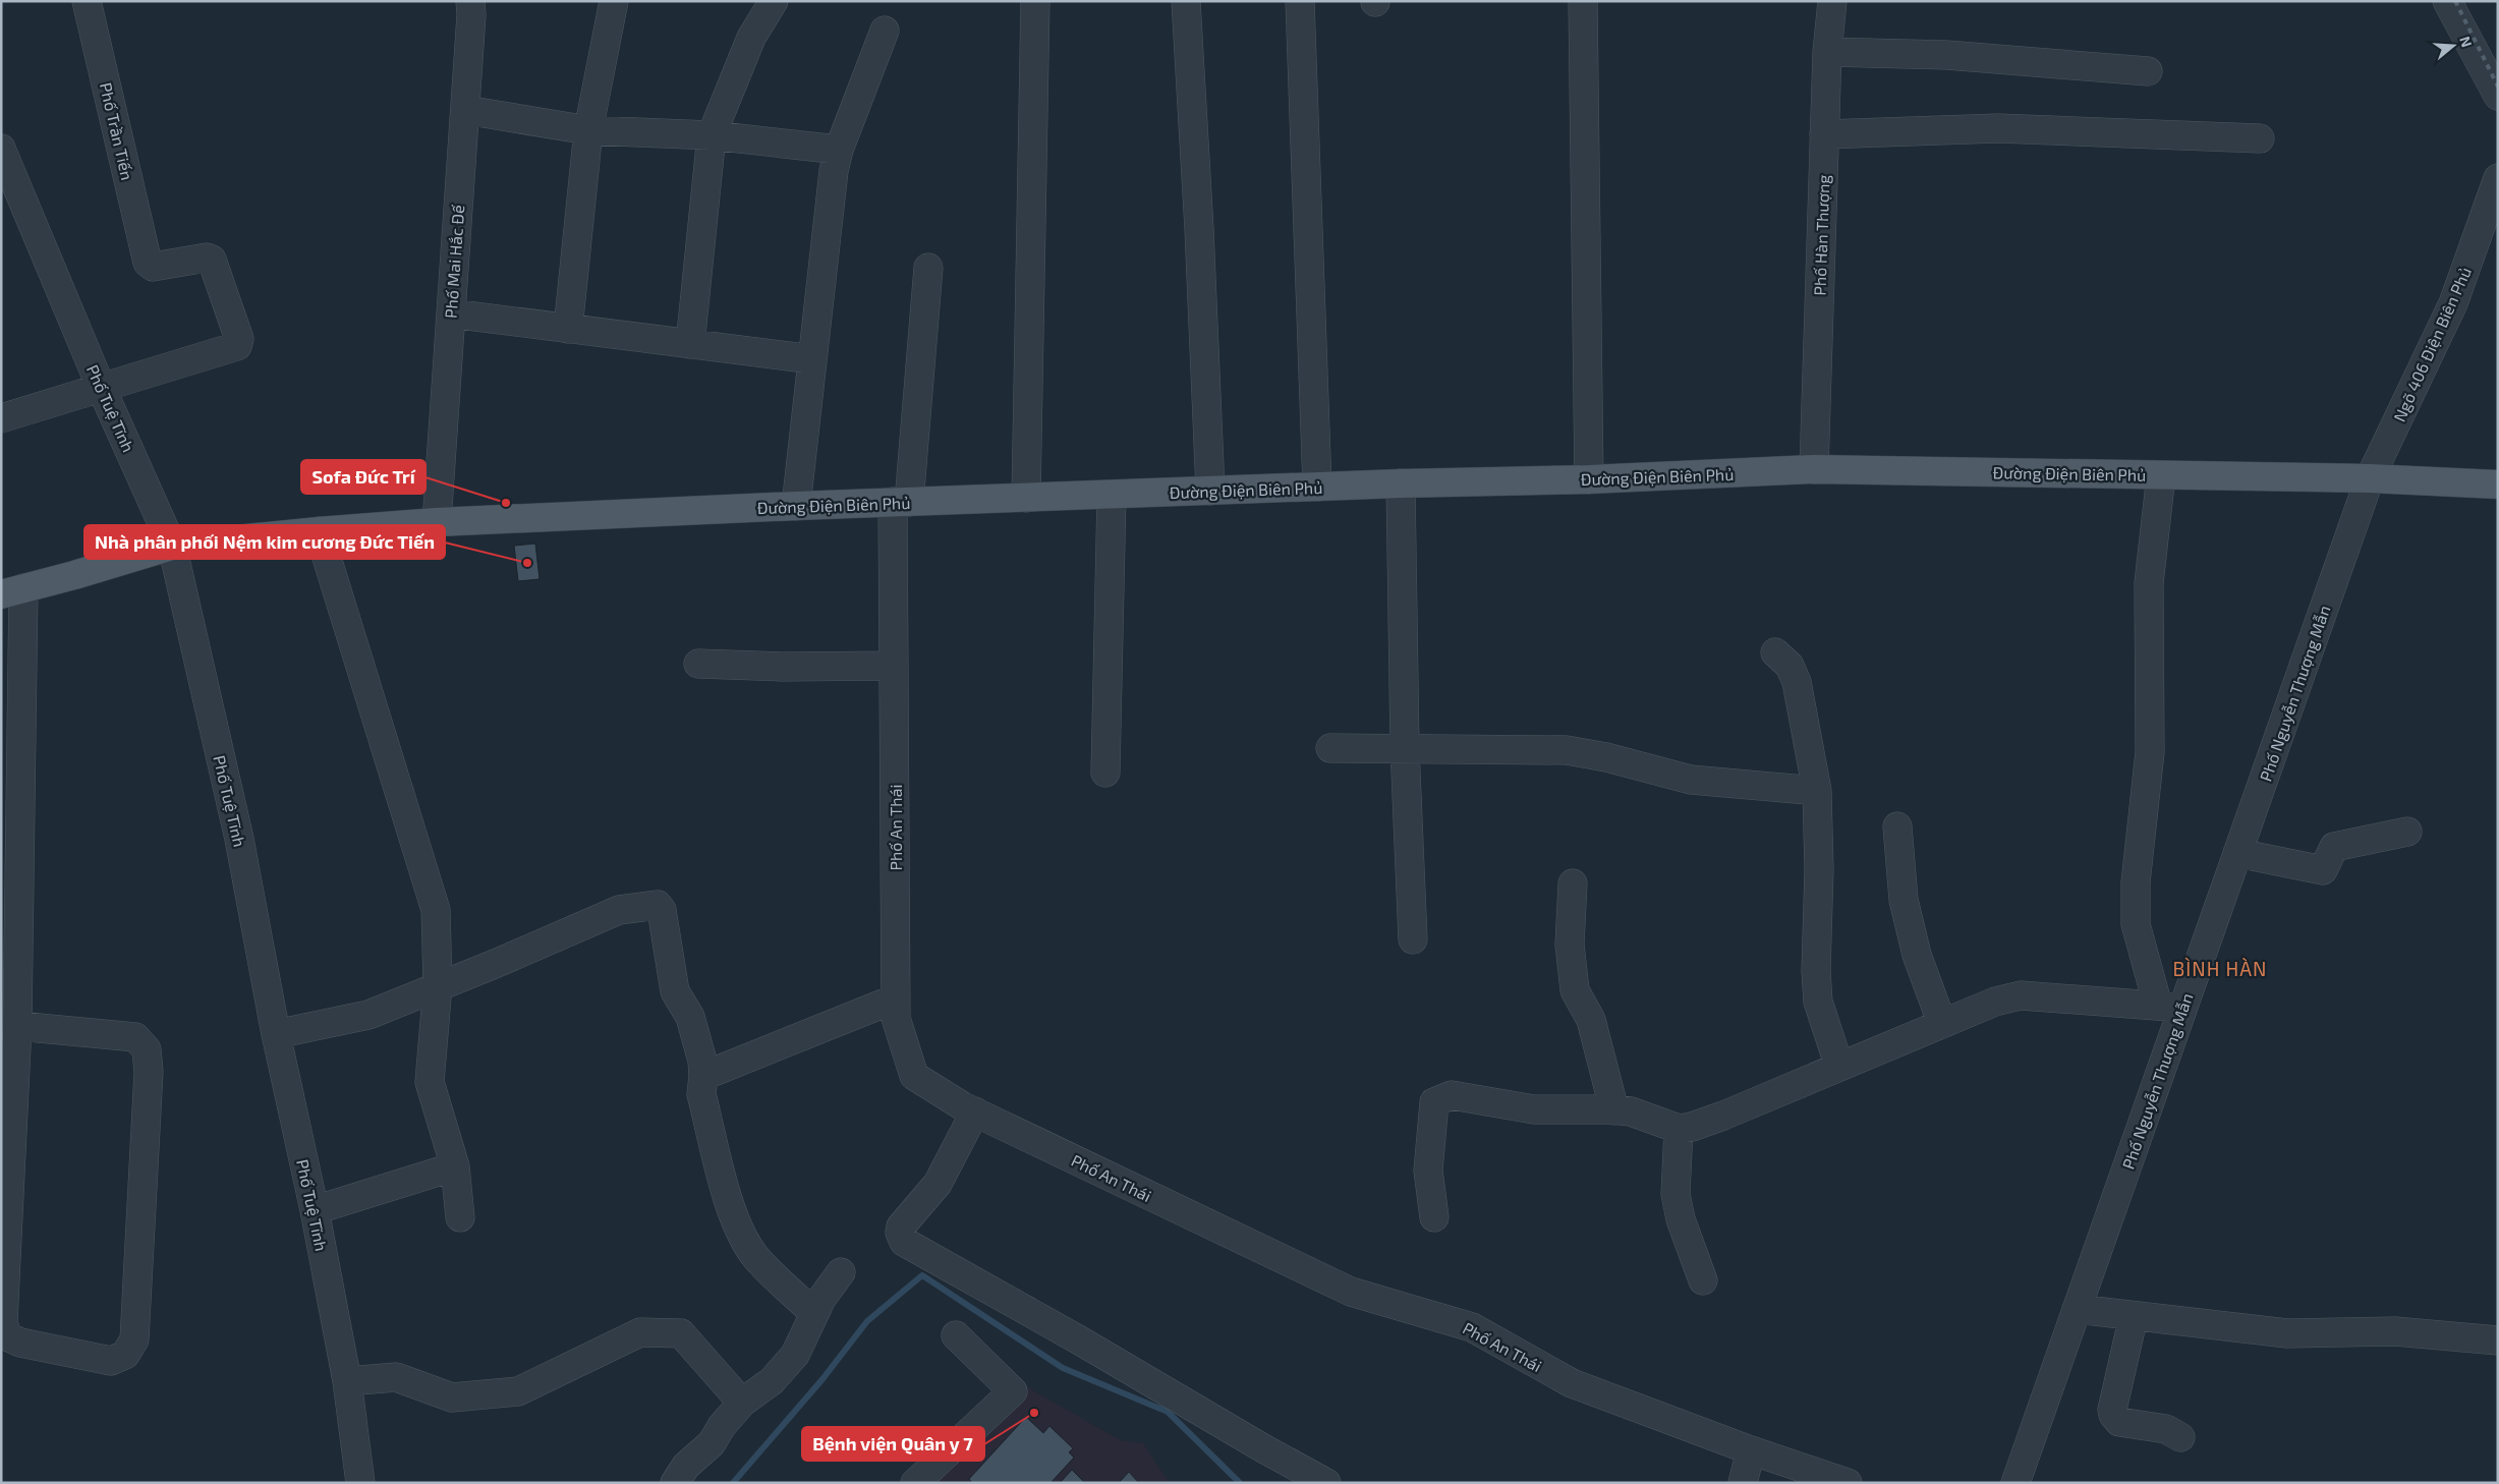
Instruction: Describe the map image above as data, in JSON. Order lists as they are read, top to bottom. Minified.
{"streets":{"main road":["Đường Điện Biên Phủ"],"street":["Phố Trần Tiến","Phố Hàn Thượng","Phố Mai Hắc Đế","Ngõ 406 Điện Biên Phủ","Phố Tuệ Tĩnh","Phố Nguyễn Thượng Mẫn","Phố An Thái"]},"crossings":[["Phố Trần Tiến","Phố Tuệ Tĩnh"],["Phố Hàn Thượng","Đường Điện Biên Phủ"],["Phố Mai Hắc Đế","Đường Điện Biên Phủ"],["Ngõ 406 Điện Biên Phủ","Đường Điện Biên Phủ"],["Ngõ 406 Điện Biên Phủ","Phố Nguyễn Thượng Mẫn"],["Phố Tuệ Tĩnh","Đường Điện Biên Phủ"],["Đường Điện Biên Phủ","Phố Nguyễn Thượng Mẫn"],["Đường Điện Biên Phủ","Phố An Thái"]],"districts":["BÌNH HÀN"],"places":["Sofa Đức Trí","Nhà phân phối Nệm kim cương Đức Tiến","Bệnh viện Quân y 7"],"north":"right"}
